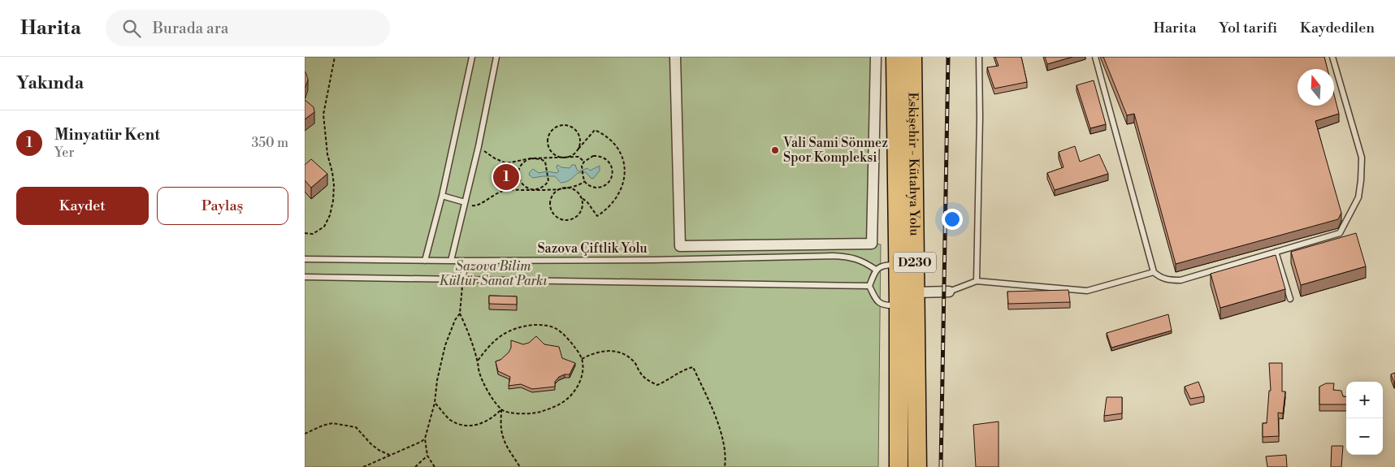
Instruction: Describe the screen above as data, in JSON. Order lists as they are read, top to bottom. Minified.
{"streets":{"highway":["Eskişehir - Kütahya Yolu","D230"],"lane":["Sazova Çiftlik Yolu"]},"parks":["Sazova Bilim Kültür Sanat Parkı"],"places":["Vali Sami Sönmez Spor Kompleksi"],"north":"top","page":{"header":"Harita","search":"Burada ara","nav":["Harita","Yol tarifi","Kaydedilen"],"heading":"Yakında","list":[{"mark":"1","name":"Minyatür Kent","note":"Yer","value":"350 m"}],"pins":"1","buttons":["Kaydet","Paylaş"],"map_buttons":["+","−"]}}
